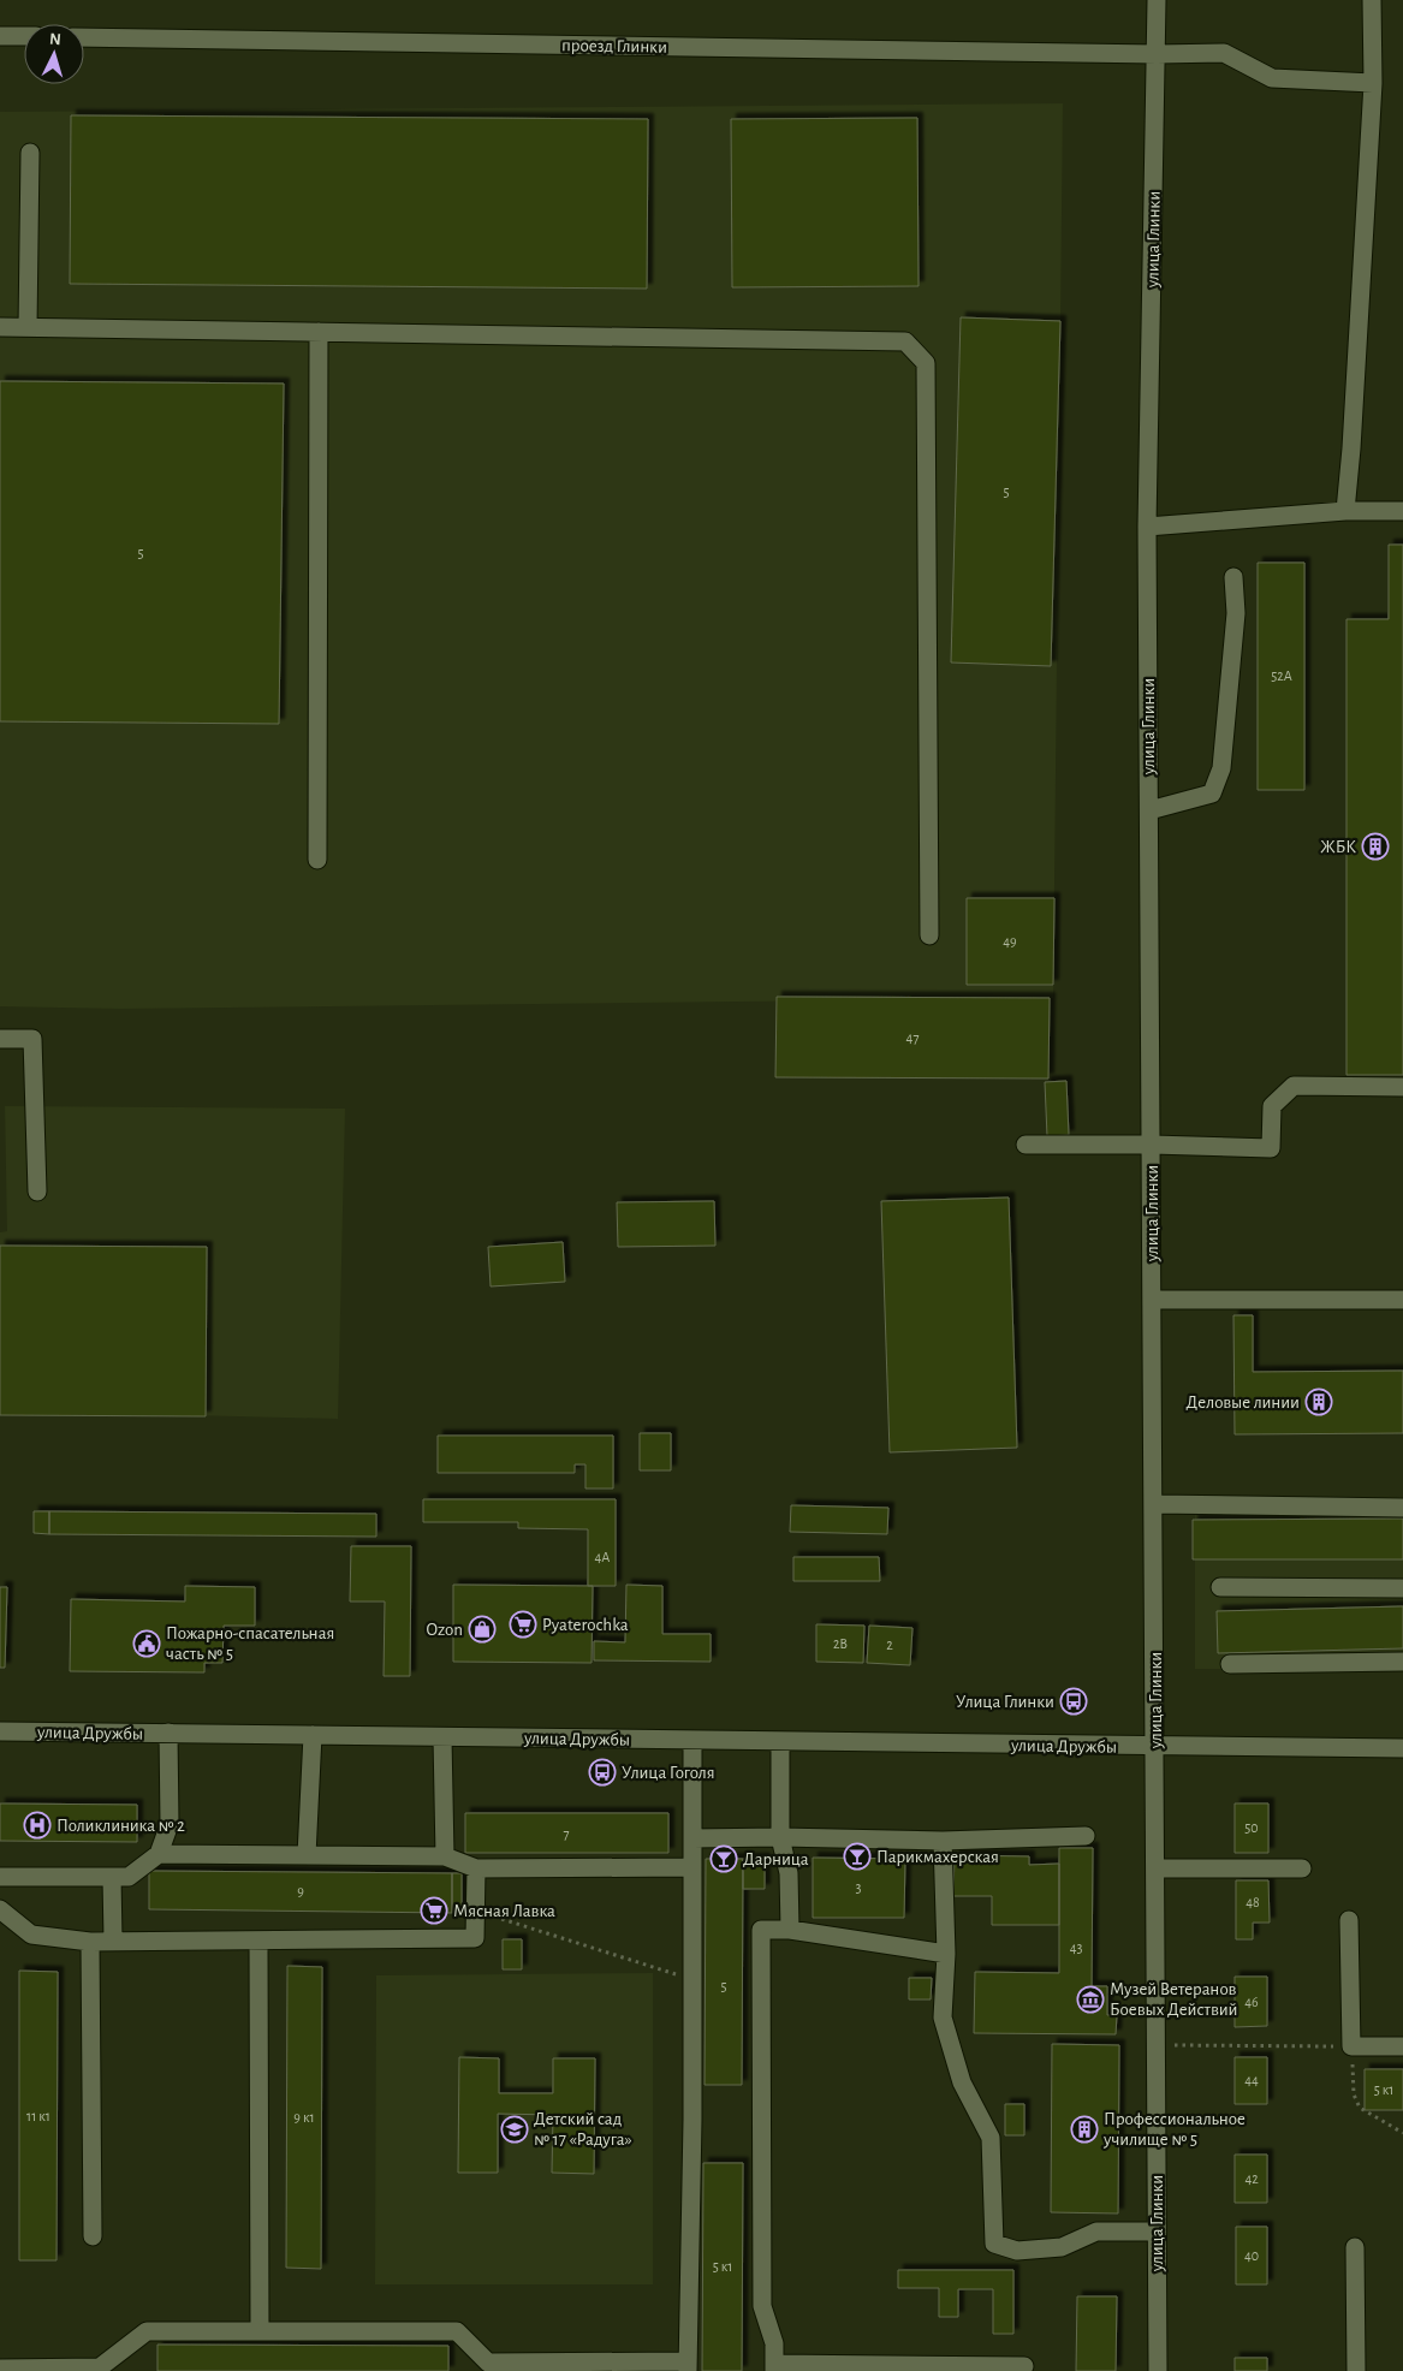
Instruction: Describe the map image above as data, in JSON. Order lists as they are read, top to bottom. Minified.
{"streets":{"street":["проезд Глинки","улица Глинки","улица Дружбы"]},"crossings":[["проезд Глинки","улица Глинки"],["улица Глинки","улица Дружбы"]],"places":{"building":["ЖБК","Деловые линии","Профессиональное училище № 5"],"supermarket":["Pyaterochka","Мясная Лавка"],"shop":["Ozon"],"public building":["Пожарно-спасательная часть № 5"],"bus stop":["Улица Глинки","Улица Гоголя"],"hospital":["Поликлиника № 2"],"bar":["Парикмахерская","Дарница"],"museum":["Музей Ветеранов Боевых Действий"],"school or university":["Детский сад № 17 «Радуга»"]},"house_numbers":["5","5","52А","49","47","4А","2В","2","50","7","3","9","48","43","5","46","44","5 к1","11 к1","9 к1","42","40","5 к1"],"north":"top"}
